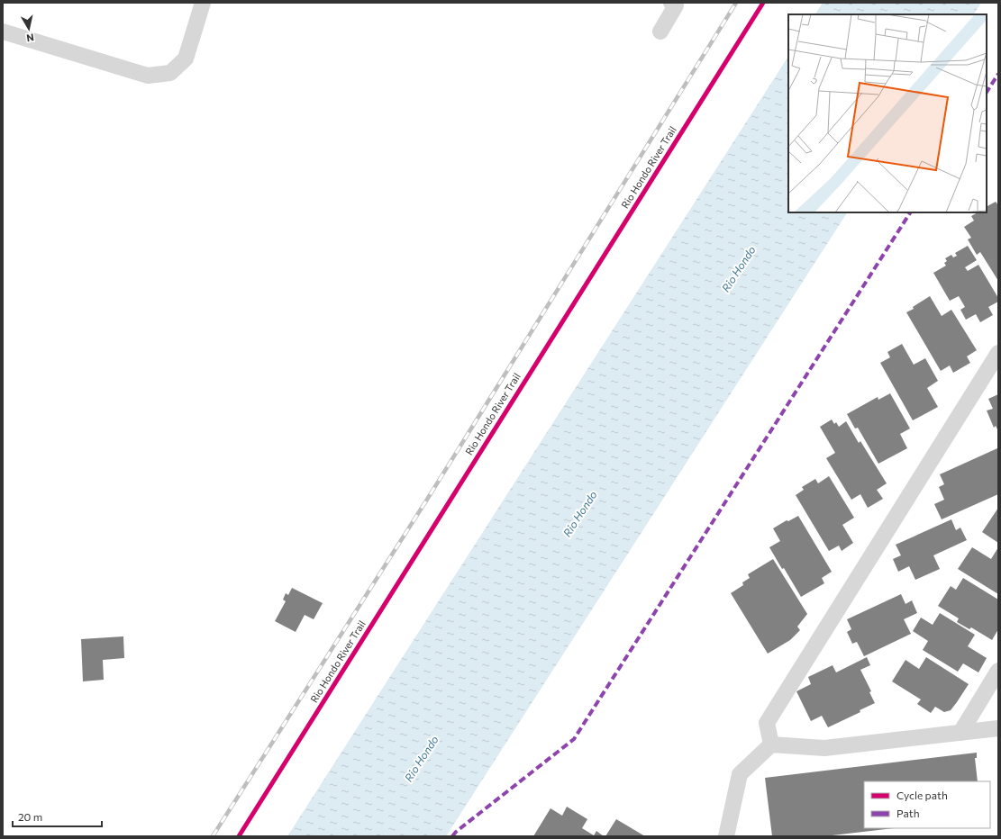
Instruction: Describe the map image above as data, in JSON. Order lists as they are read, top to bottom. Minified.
{"streets":{"cycle path":["Rio Hondo River Trail"]},"water":["Rio Hondo"],"legend":["Cycle path","Path"],"scale_bar":"20 m","north":"bottom"}
